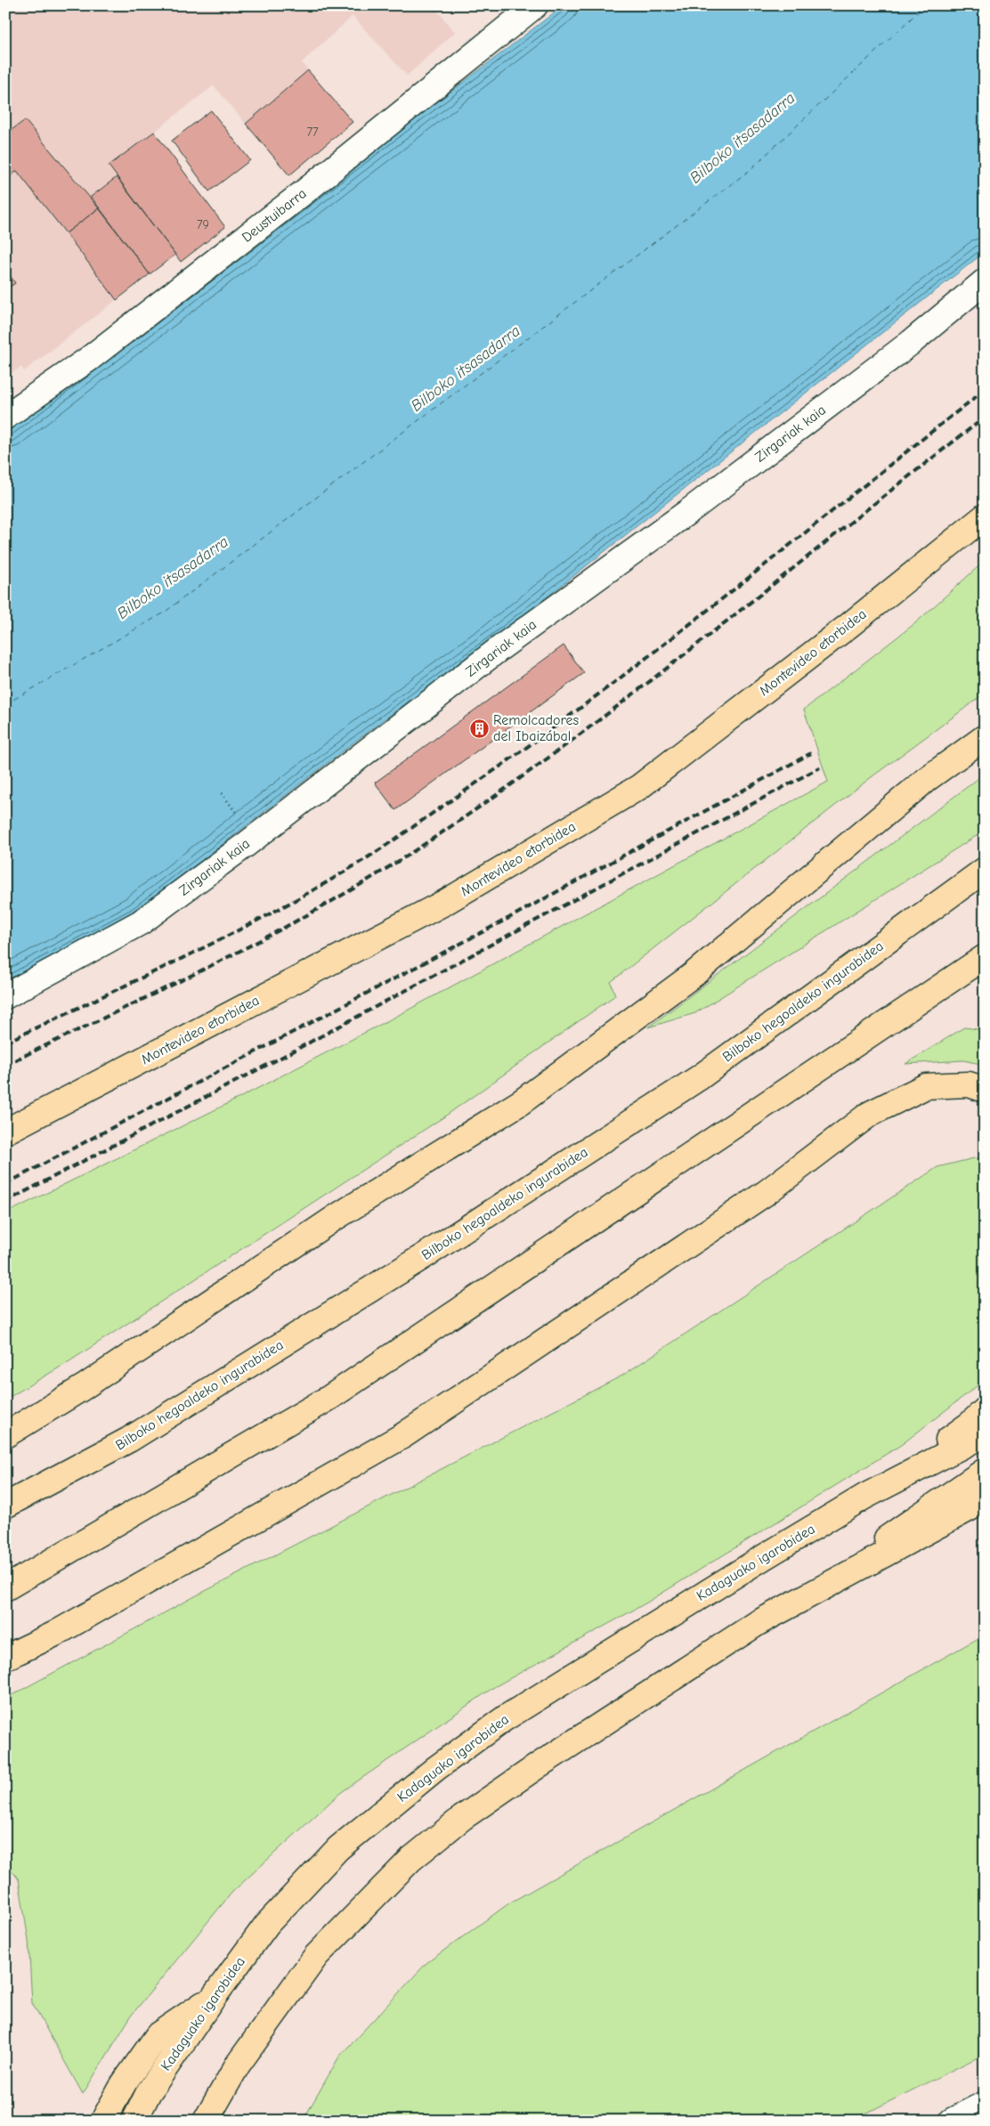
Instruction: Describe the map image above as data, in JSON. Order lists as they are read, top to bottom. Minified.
{"streets":{"main road":["Montevideo etorbidea","Bilboko hegoaldeko ingurabidea","Kadaguako igarobidea"],"street":["Deustuibarra","Zirgariak kaia"]},"water":["Bilboko itsasadarra"],"places":{"building":["Remolcadores del Ibaizábal"]},"house_numbers":["77","79"]}
